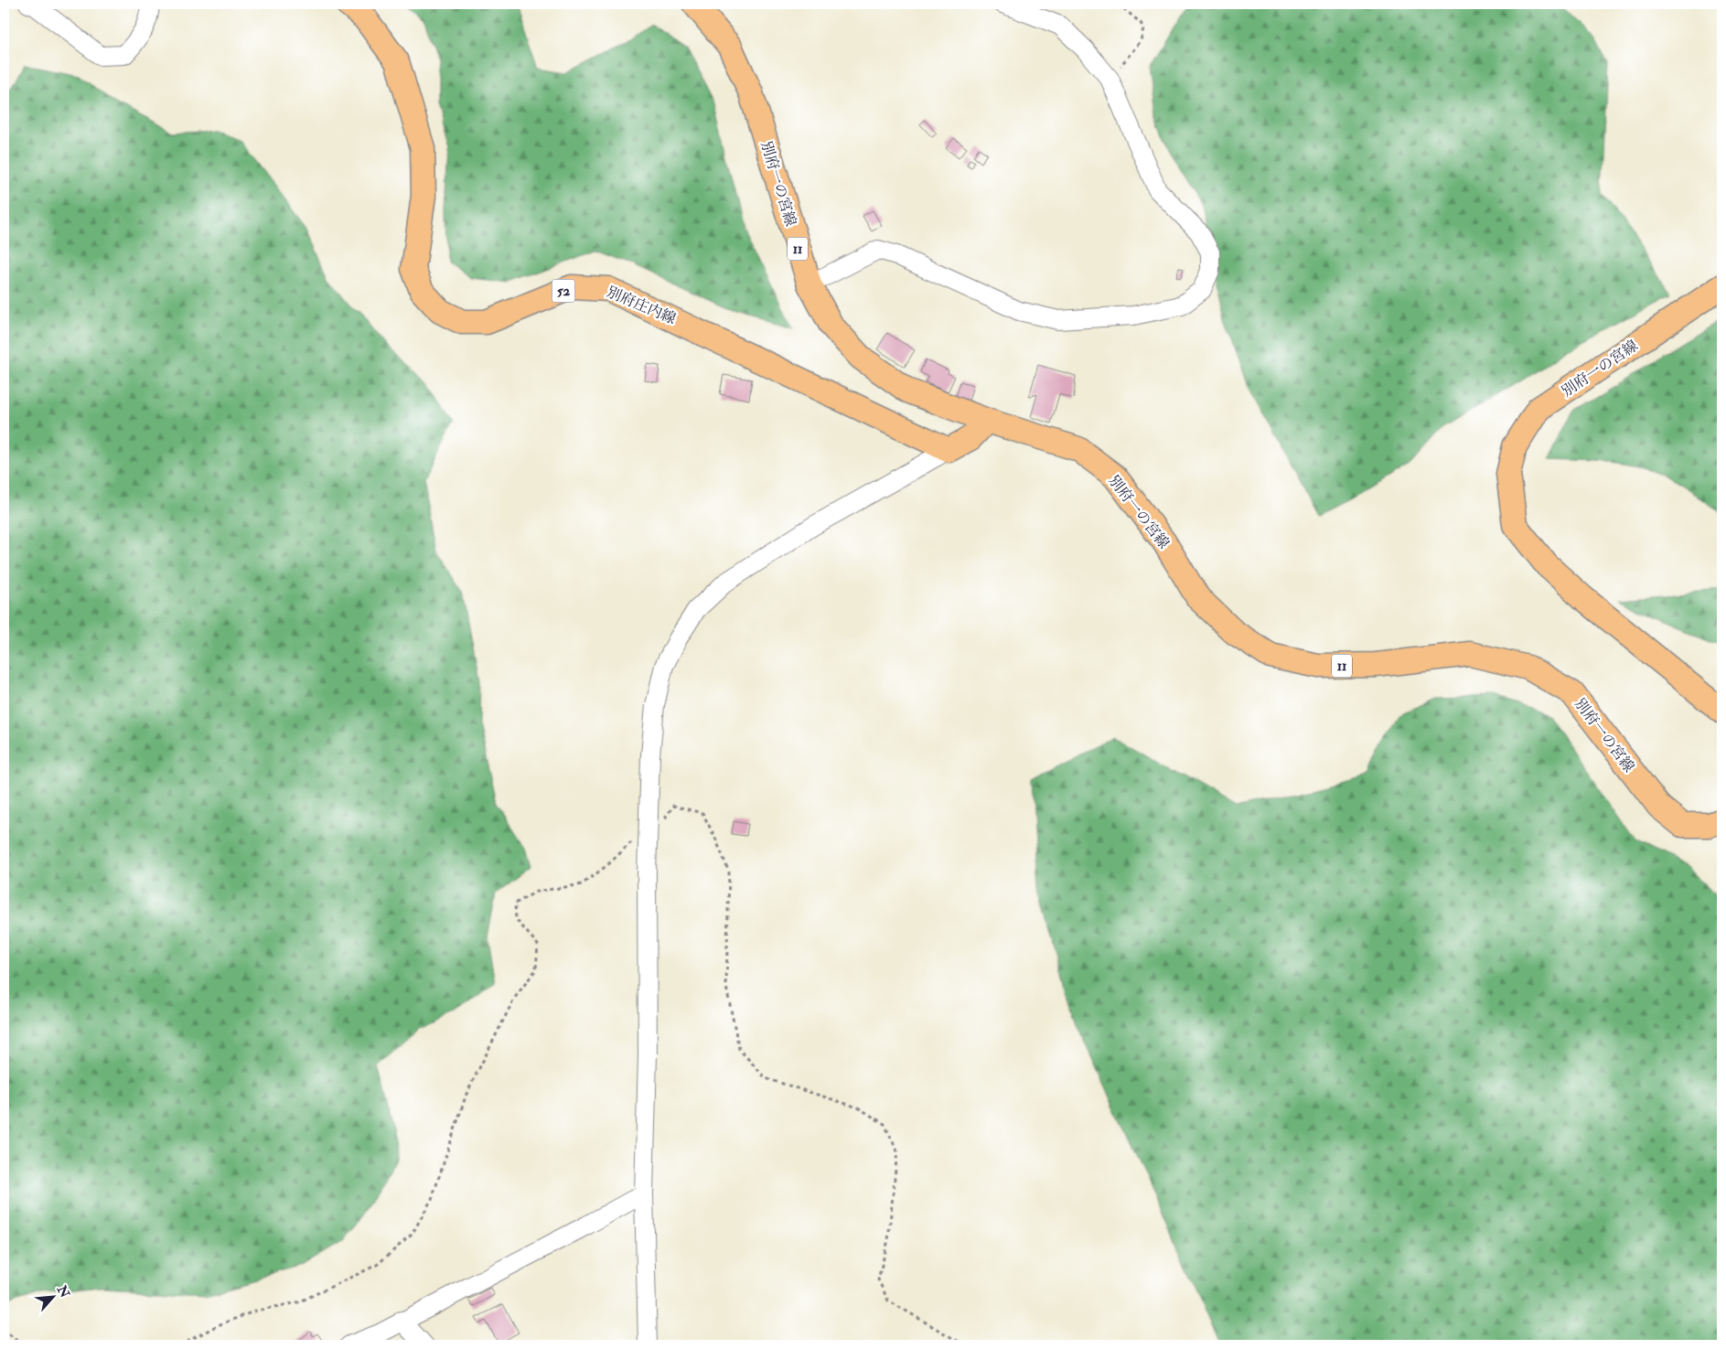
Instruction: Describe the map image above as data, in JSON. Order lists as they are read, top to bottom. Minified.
{"streets":{"main road":["別府一の宮線","11","52","別府庄内線"]},"north":"top right"}
